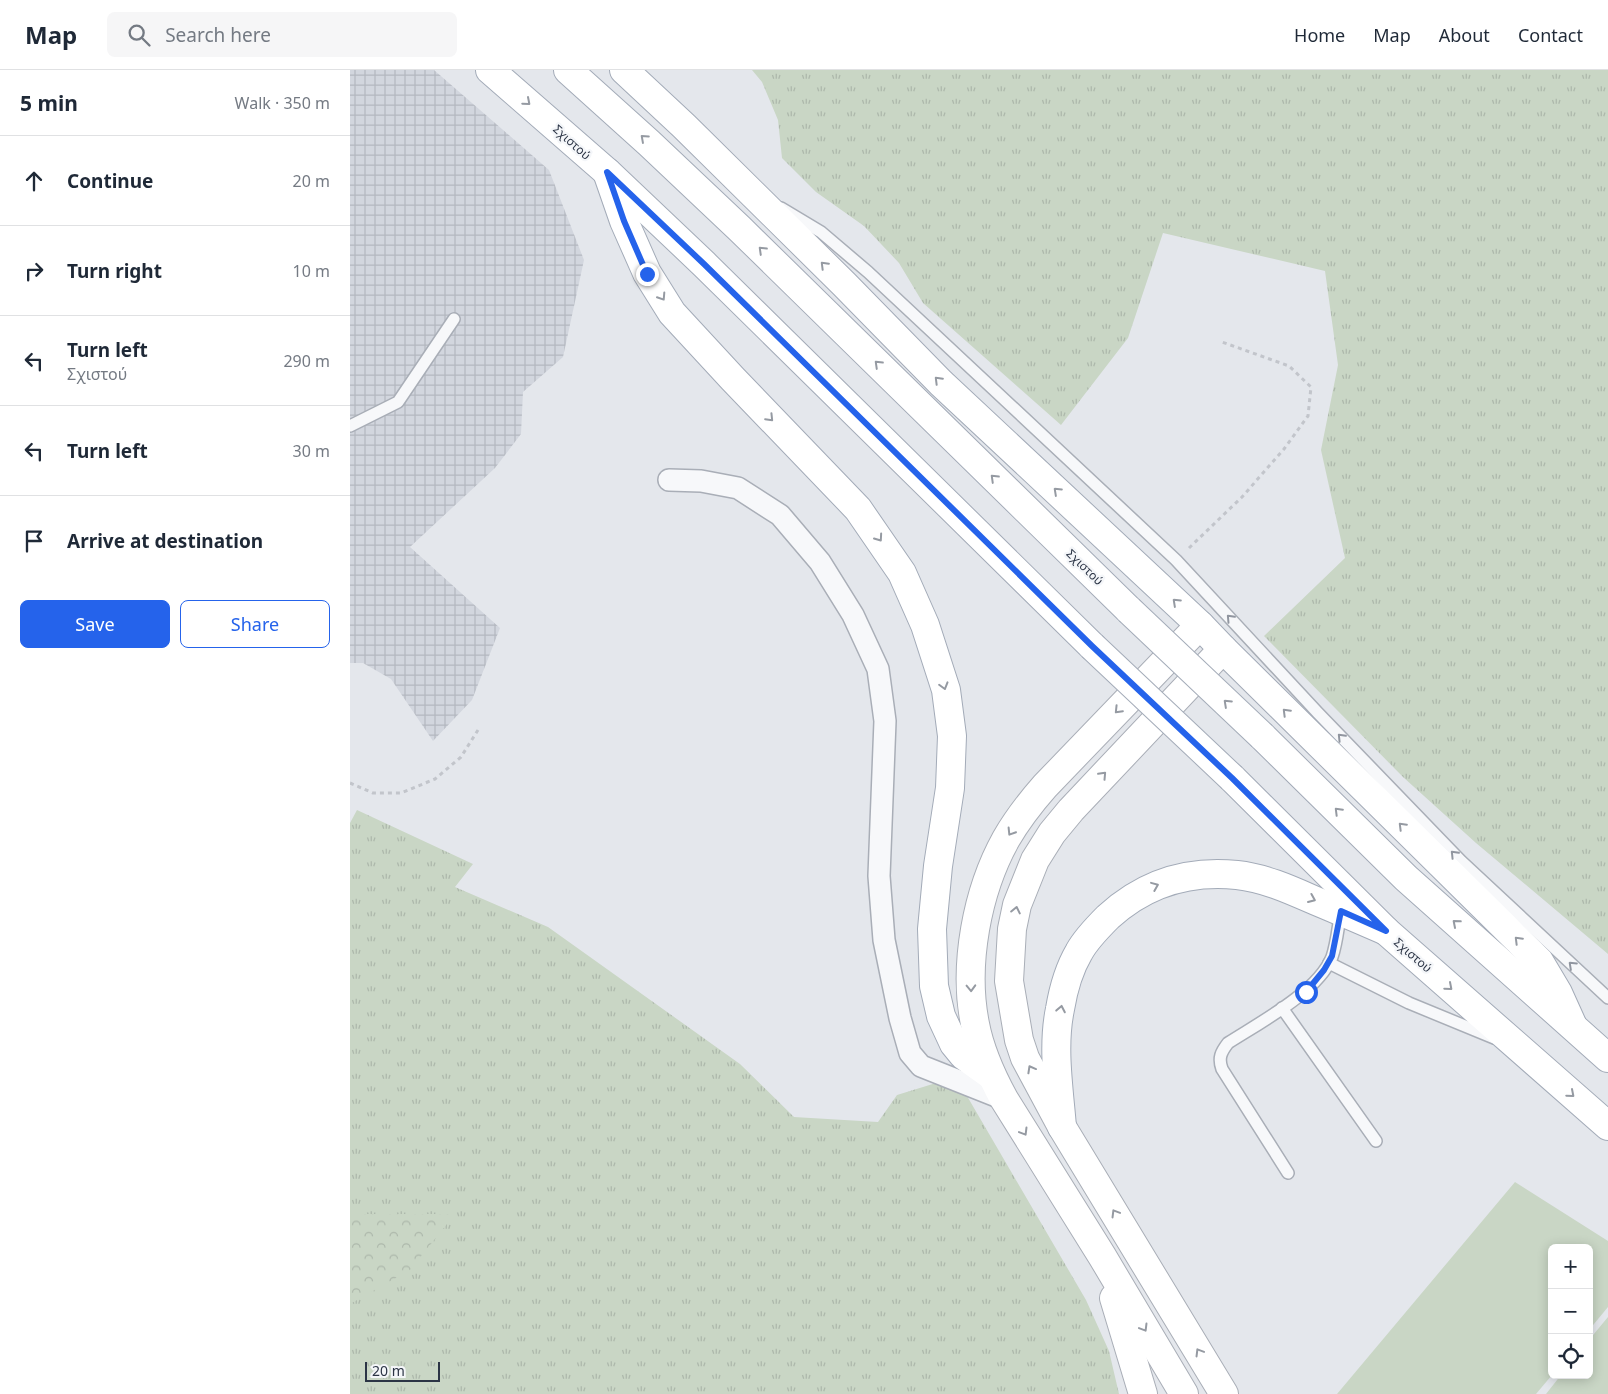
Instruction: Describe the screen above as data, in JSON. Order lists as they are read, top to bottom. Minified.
{"streets":{"main road":["Σχιστού"]},"scale_bar":"20 m","page":{"header":"Map","search":"Search here","nav":["Home","Map","About","Contact"],"heading":["5 min","Walk · 350 m"],"list":[["Continue","20 m"],["Turn right","10 m"],["Turn left","Σχιστού","290 m"],["Turn left","30 m"],"Arrive at destination"],"buttons":["Save","Share"],"map_buttons":["+","−"],"scale":"20 m"}}
